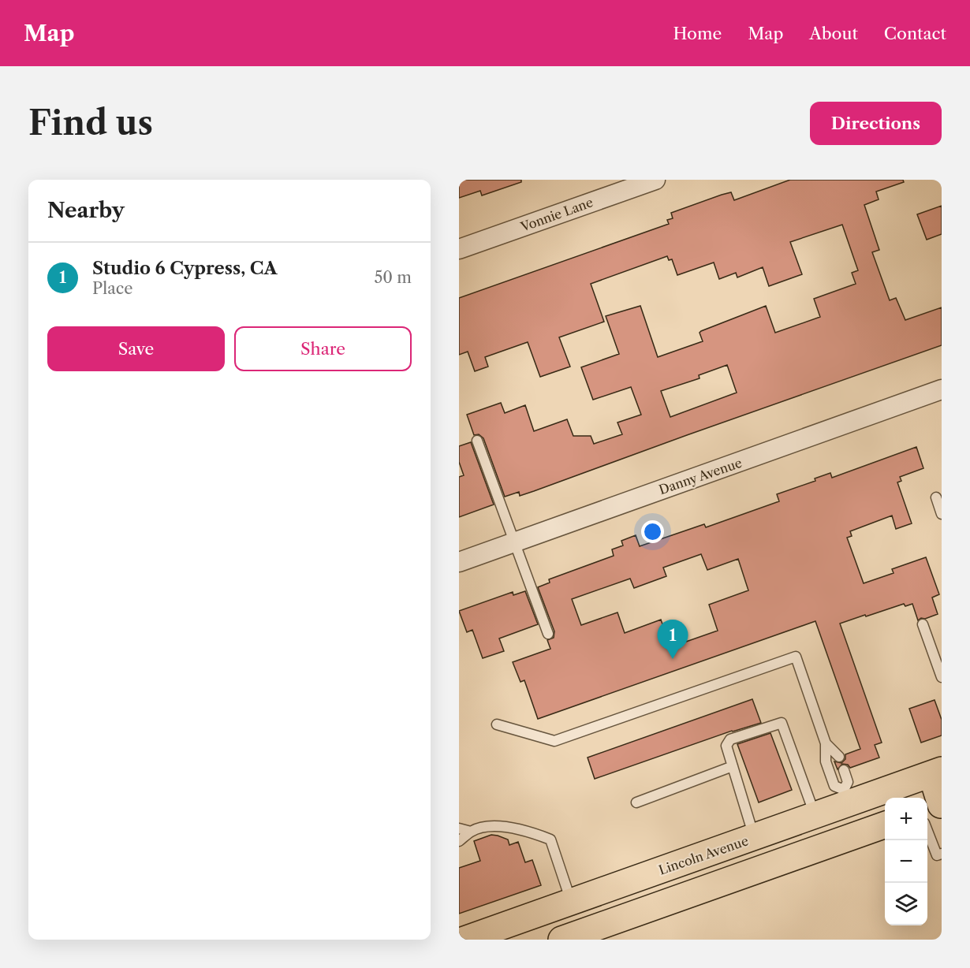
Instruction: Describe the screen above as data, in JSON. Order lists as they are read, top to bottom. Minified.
{"streets":{"main road":["Lincoln Avenue"],"street":["Vonnie Lane","Danny Avenue"]},"page":{"header":"Map","nav":["Home","Map","About","Contact"],"buttons":["Directions",["Save","Share"]],"title":"Find us","heading":"Nearby","list":[{"mark":"1","name":"Studio 6 Cypress, CA","note":"Place","value":"50 m"}],"pins":"1","map_buttons":["+","−"]}}
